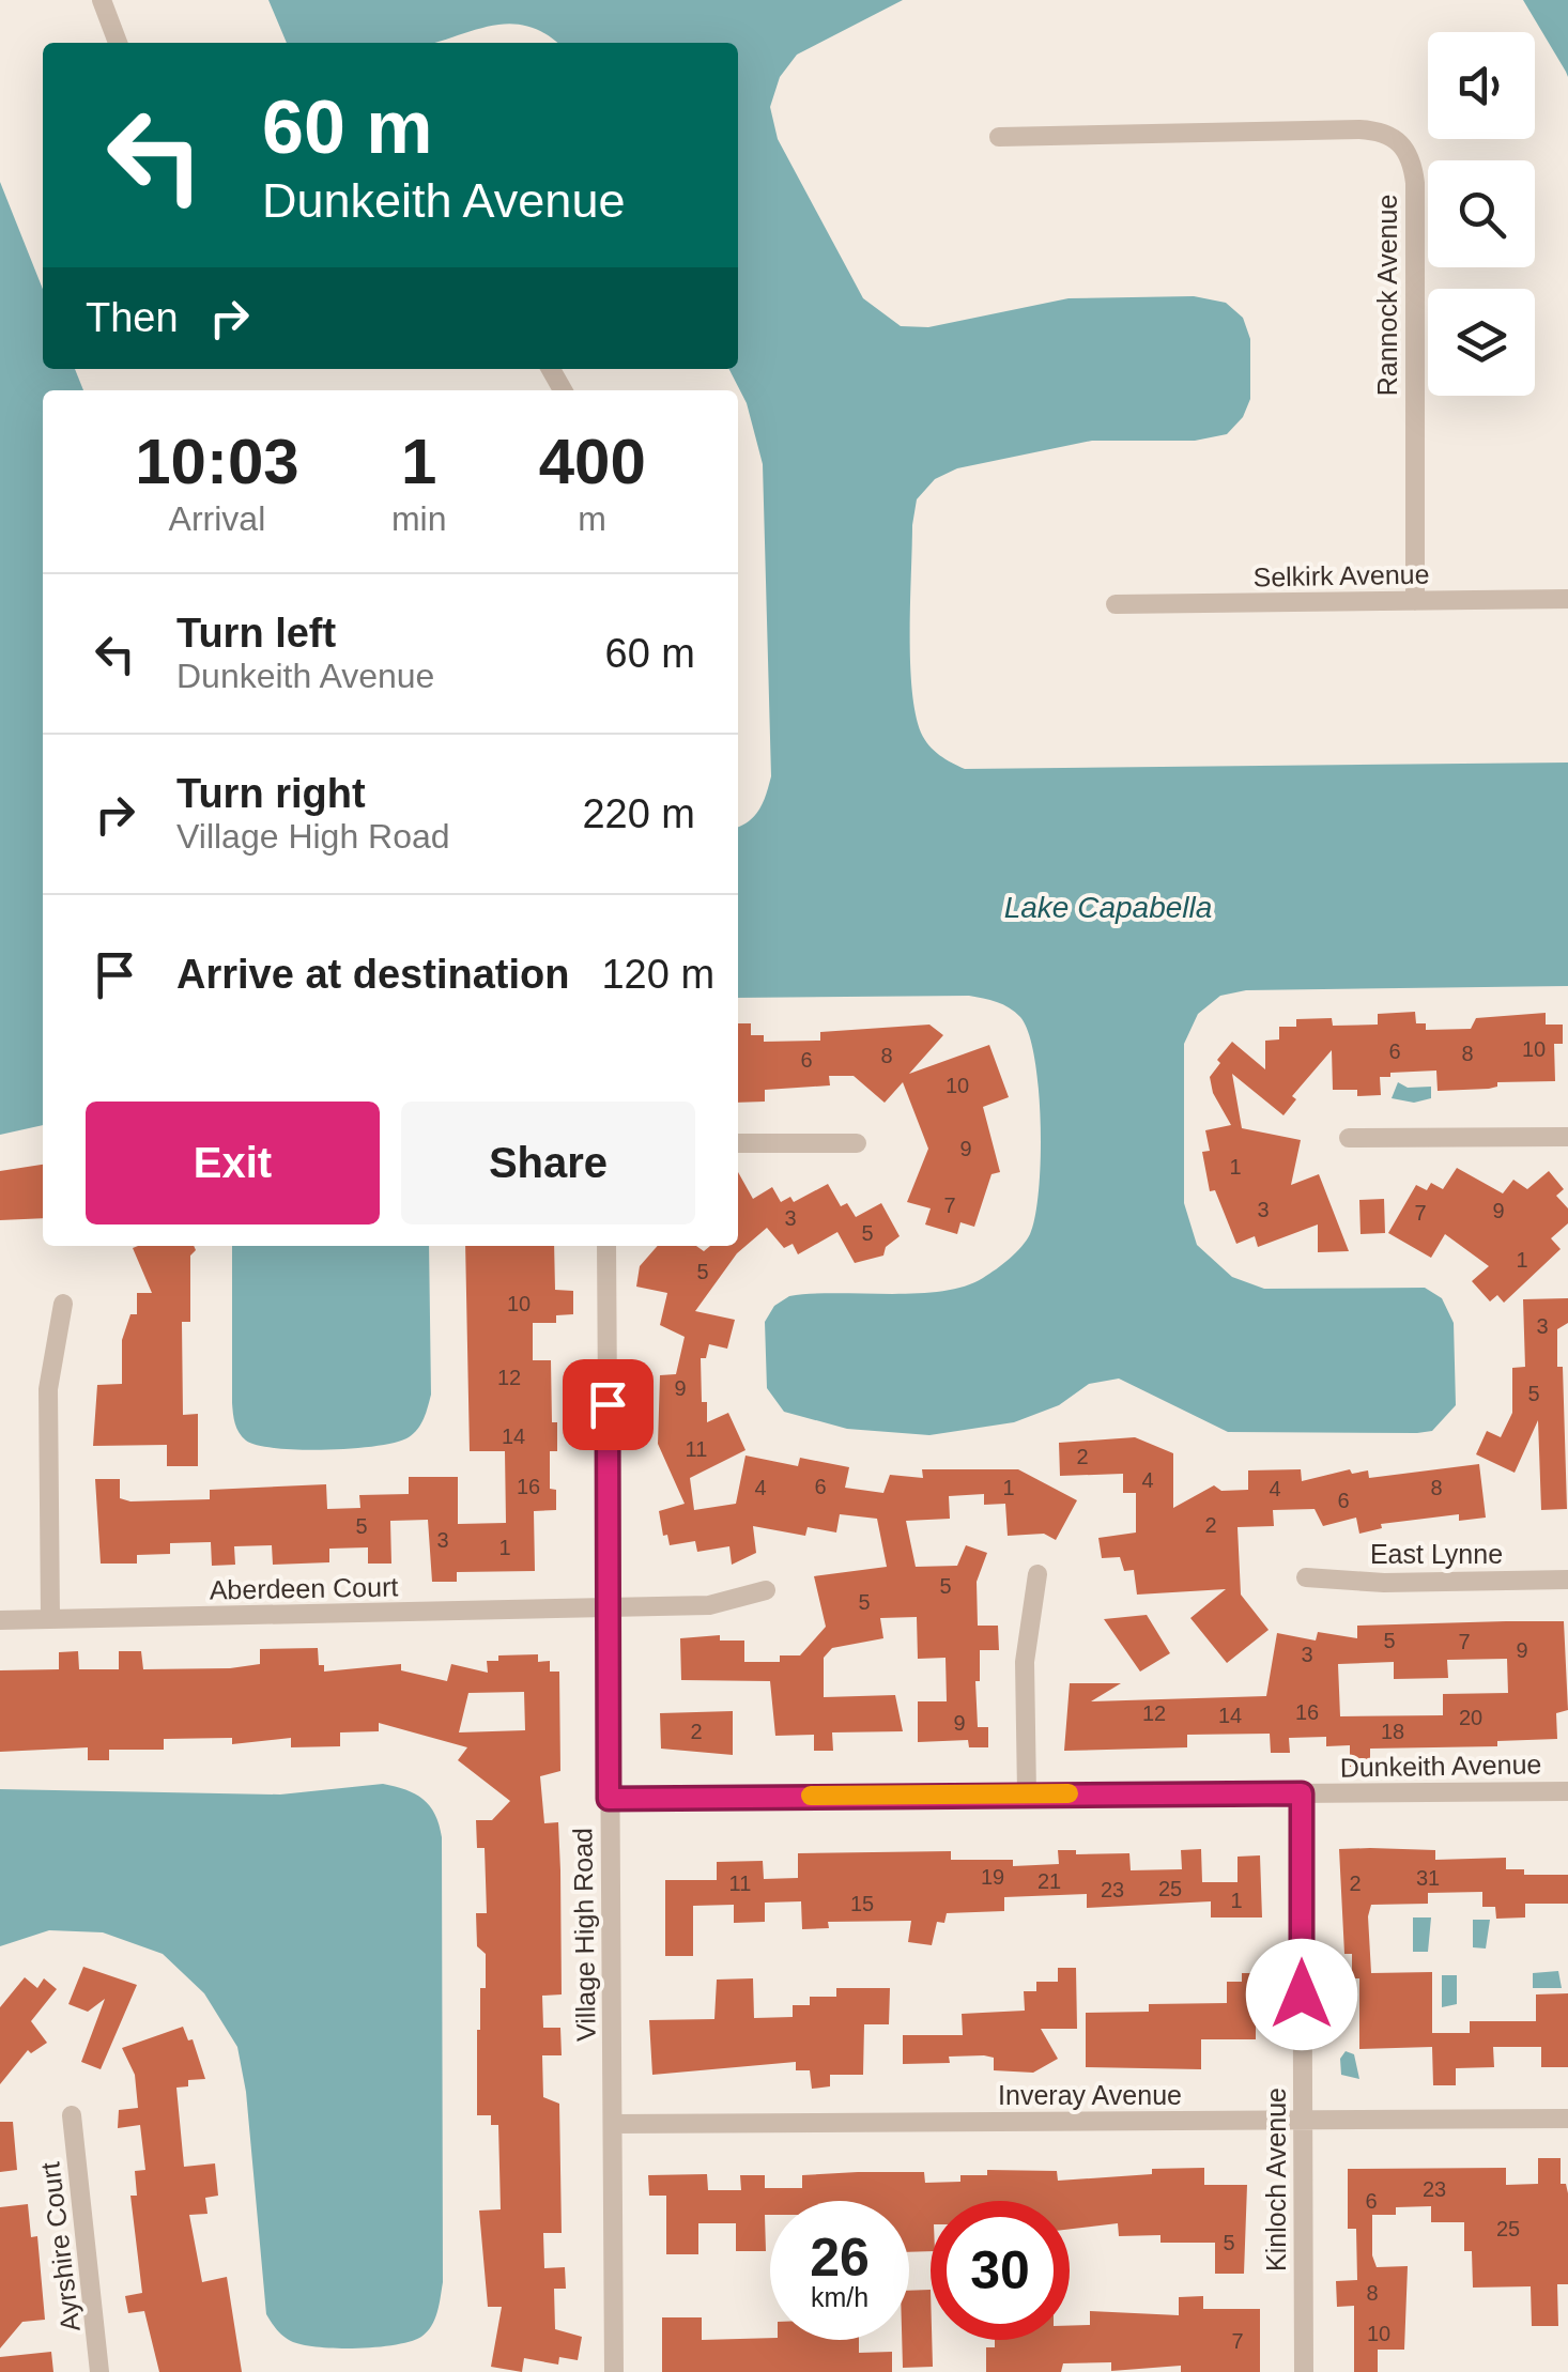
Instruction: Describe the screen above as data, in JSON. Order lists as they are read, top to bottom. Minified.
{"streets":{"street":["Rannock Avenue","Selkirk Avenue","East Lynne","Aberdeen Court","Dunkeith Avenue","Village High Road","Inveray Avenue","Kinloch Avenue","Ayrshire Court"]},"crossings":[["Rannock Avenue","Selkirk Avenue"],["Aberdeen Court","Village High Road"],["Dunkeith Avenue","Village High Road"],["Dunkeith Avenue","Kinloch Avenue"],["Village High Road","Inveray Avenue"],["Inveray Avenue","Kinloch Avenue"]],"water":["Lake Capabella"],"house_numbers":["10","6","8","8","6","10","9","1","7","3","9","7","3","5","1","5","10","3","12","9","5","14","11","2","4","16","6","4","1","8","4","6","2","5","3","1","5","5","5","7","9","3","16","12","14","20","9","2","18","19","31","21","11","2","25","23","1","15","23","6","25","5","8","10","7"],"page":{"turn":["60 m","Dunkeith Avenue"],"then":"Then","eta":["10:03","Arrival","1","min","400","m"],"list":[{"name":"Turn left","note":"Dunkeith Avenue","value":"60 m"},{"name":"Turn right","note":"Village High Road","value":"220 m"},{"name":"Arrive at destination","value":"120 m"}],"buttons":["Exit","Share"],"speed":"26 km/h","limit":"30"}}
